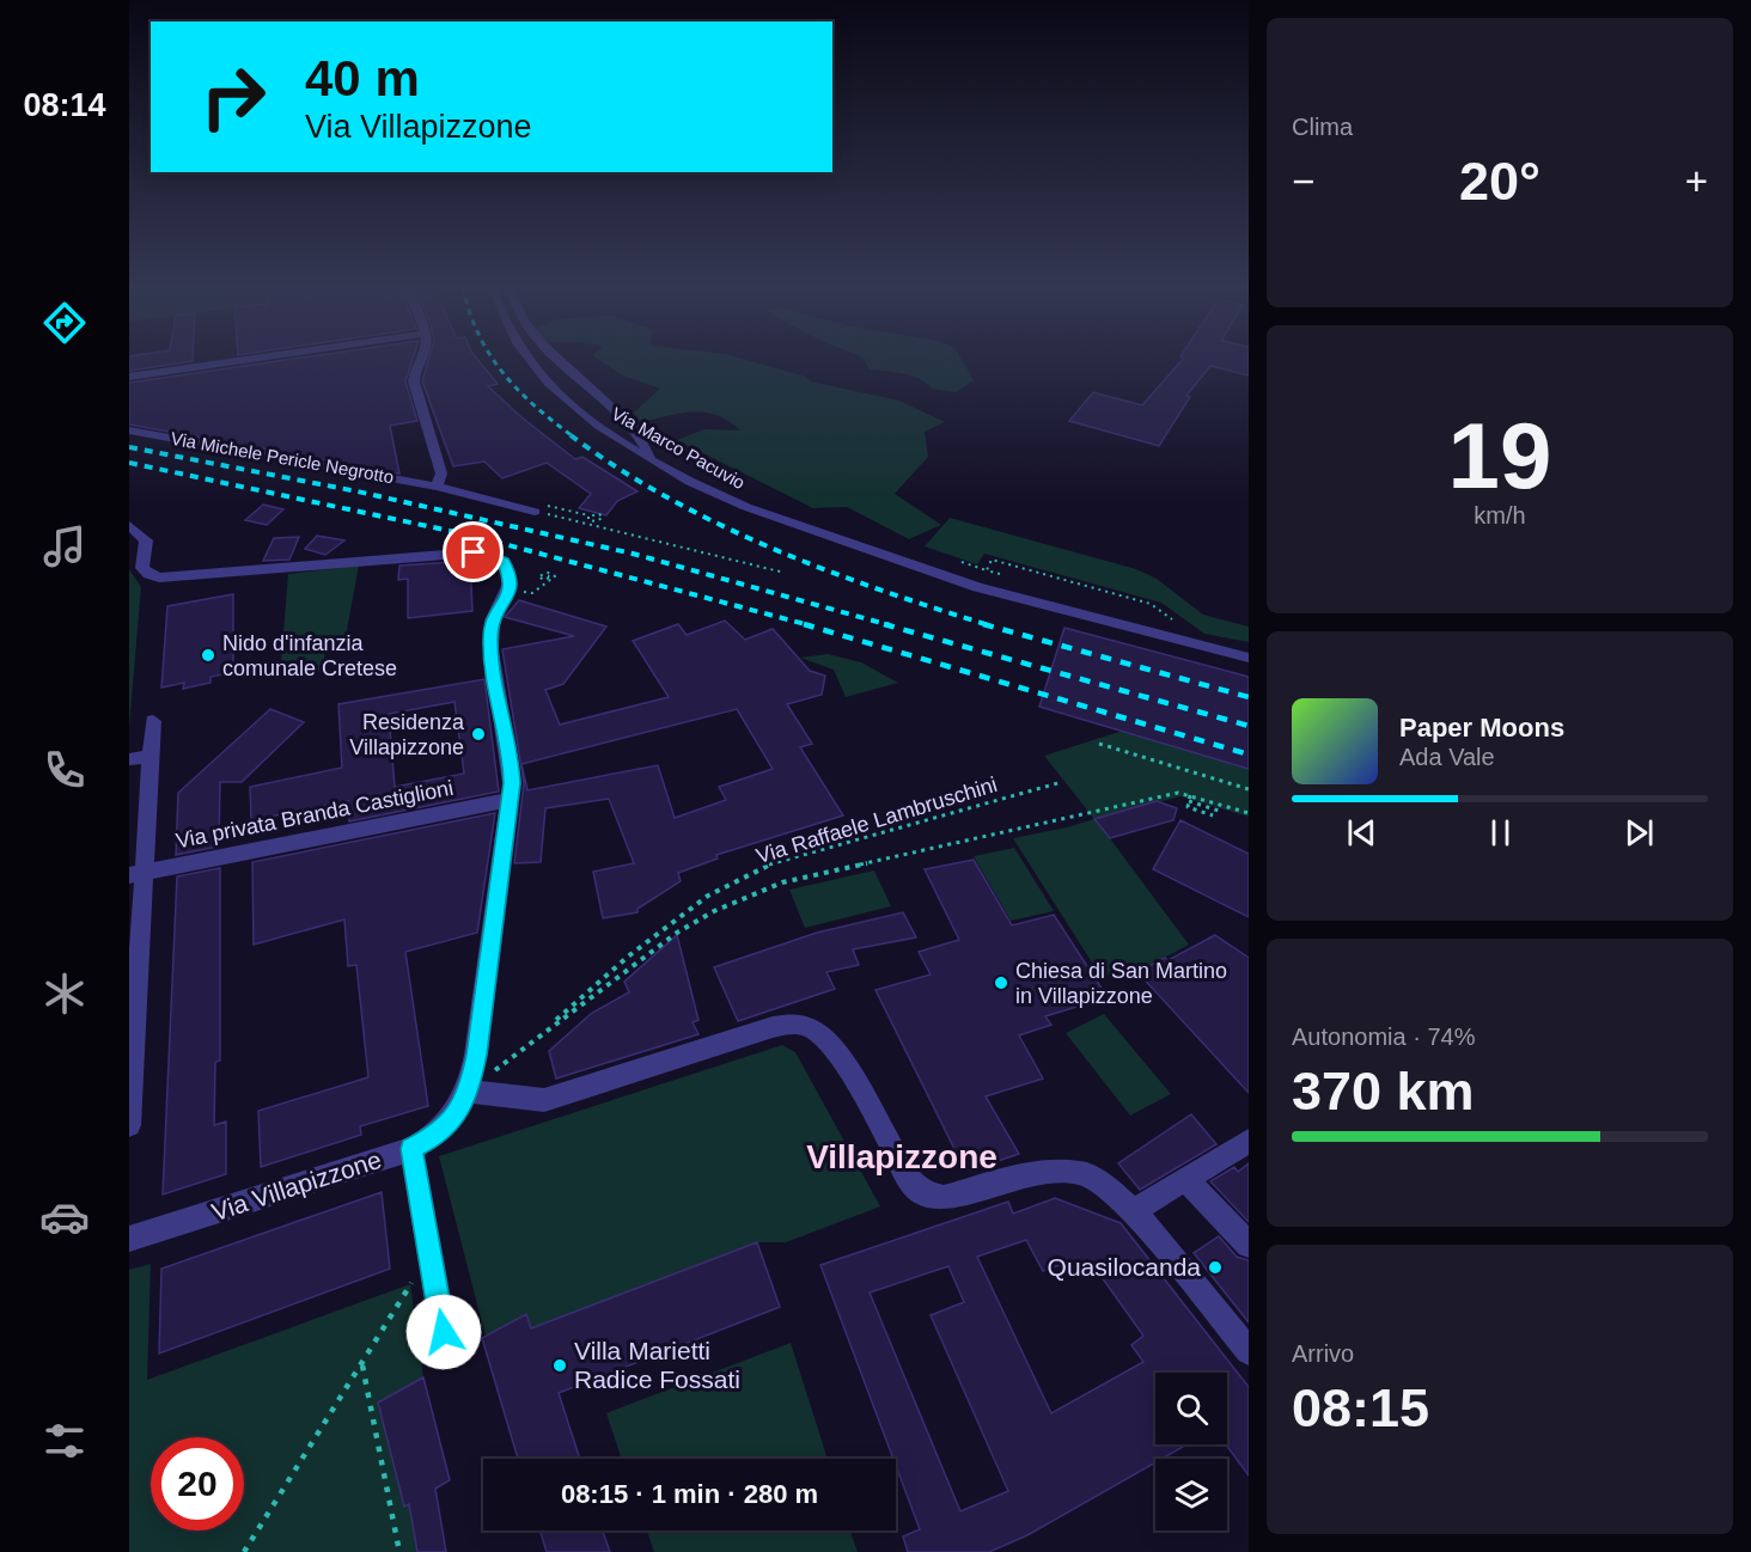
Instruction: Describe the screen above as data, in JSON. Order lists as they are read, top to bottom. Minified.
{"streets":{"street":["Via Marco Pacuvio","Via Michele Pericle Negrotto","Via privata Branda Castiglioni","Via Villapizzone"],"path":["Via Raffaele Lambruschini"]},"districts":["Villapizzone"],"places":["Nido d'infanzia comunale Cretese","Residenza Villapizzone","Chiesa di San Martino in Villapizzone","Quasilocanda","Villa Marietti Radice Fossati"],"page":{"tabs":"08:14","tile":["Clima",["19","km/h"],["Autonomia · 74%","370 km"],["Arrivo","08:15"]],"turn":["40 m","Via Villapizzone"],"heat":["−","20°","+"],"song":["Paper Moons","Ada Vale"],"limit":"20","trip":"08:15 · 1 min · 280 m"}}
